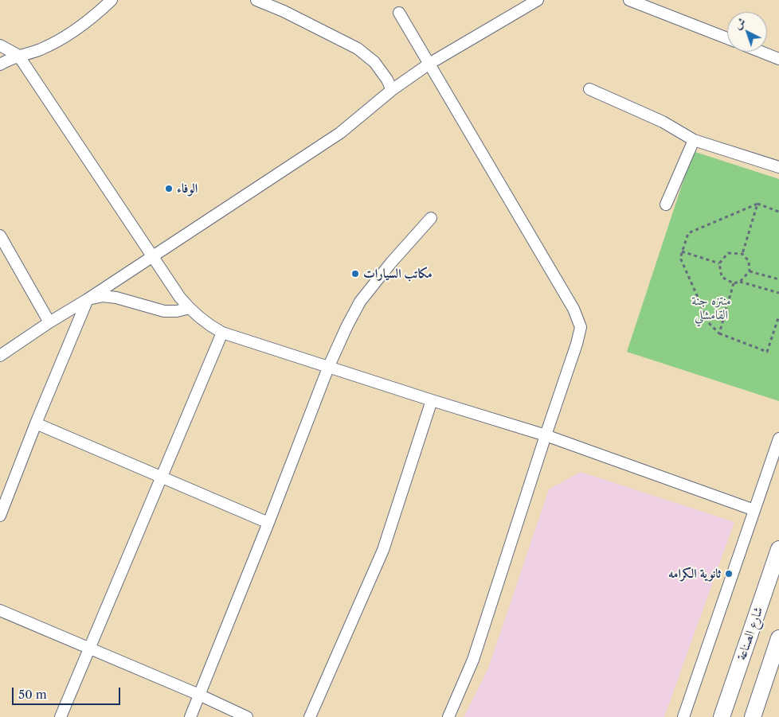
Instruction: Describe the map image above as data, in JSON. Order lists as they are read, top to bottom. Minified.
{"streets":{"street":["شارع الصناعة"]},"parks":["منتزه جنة القامشلي"],"places":["الوفاء","مكاتب السيارات","ثانوية الكرامه"],"scale_bar":"50 m","north":"top left"}
